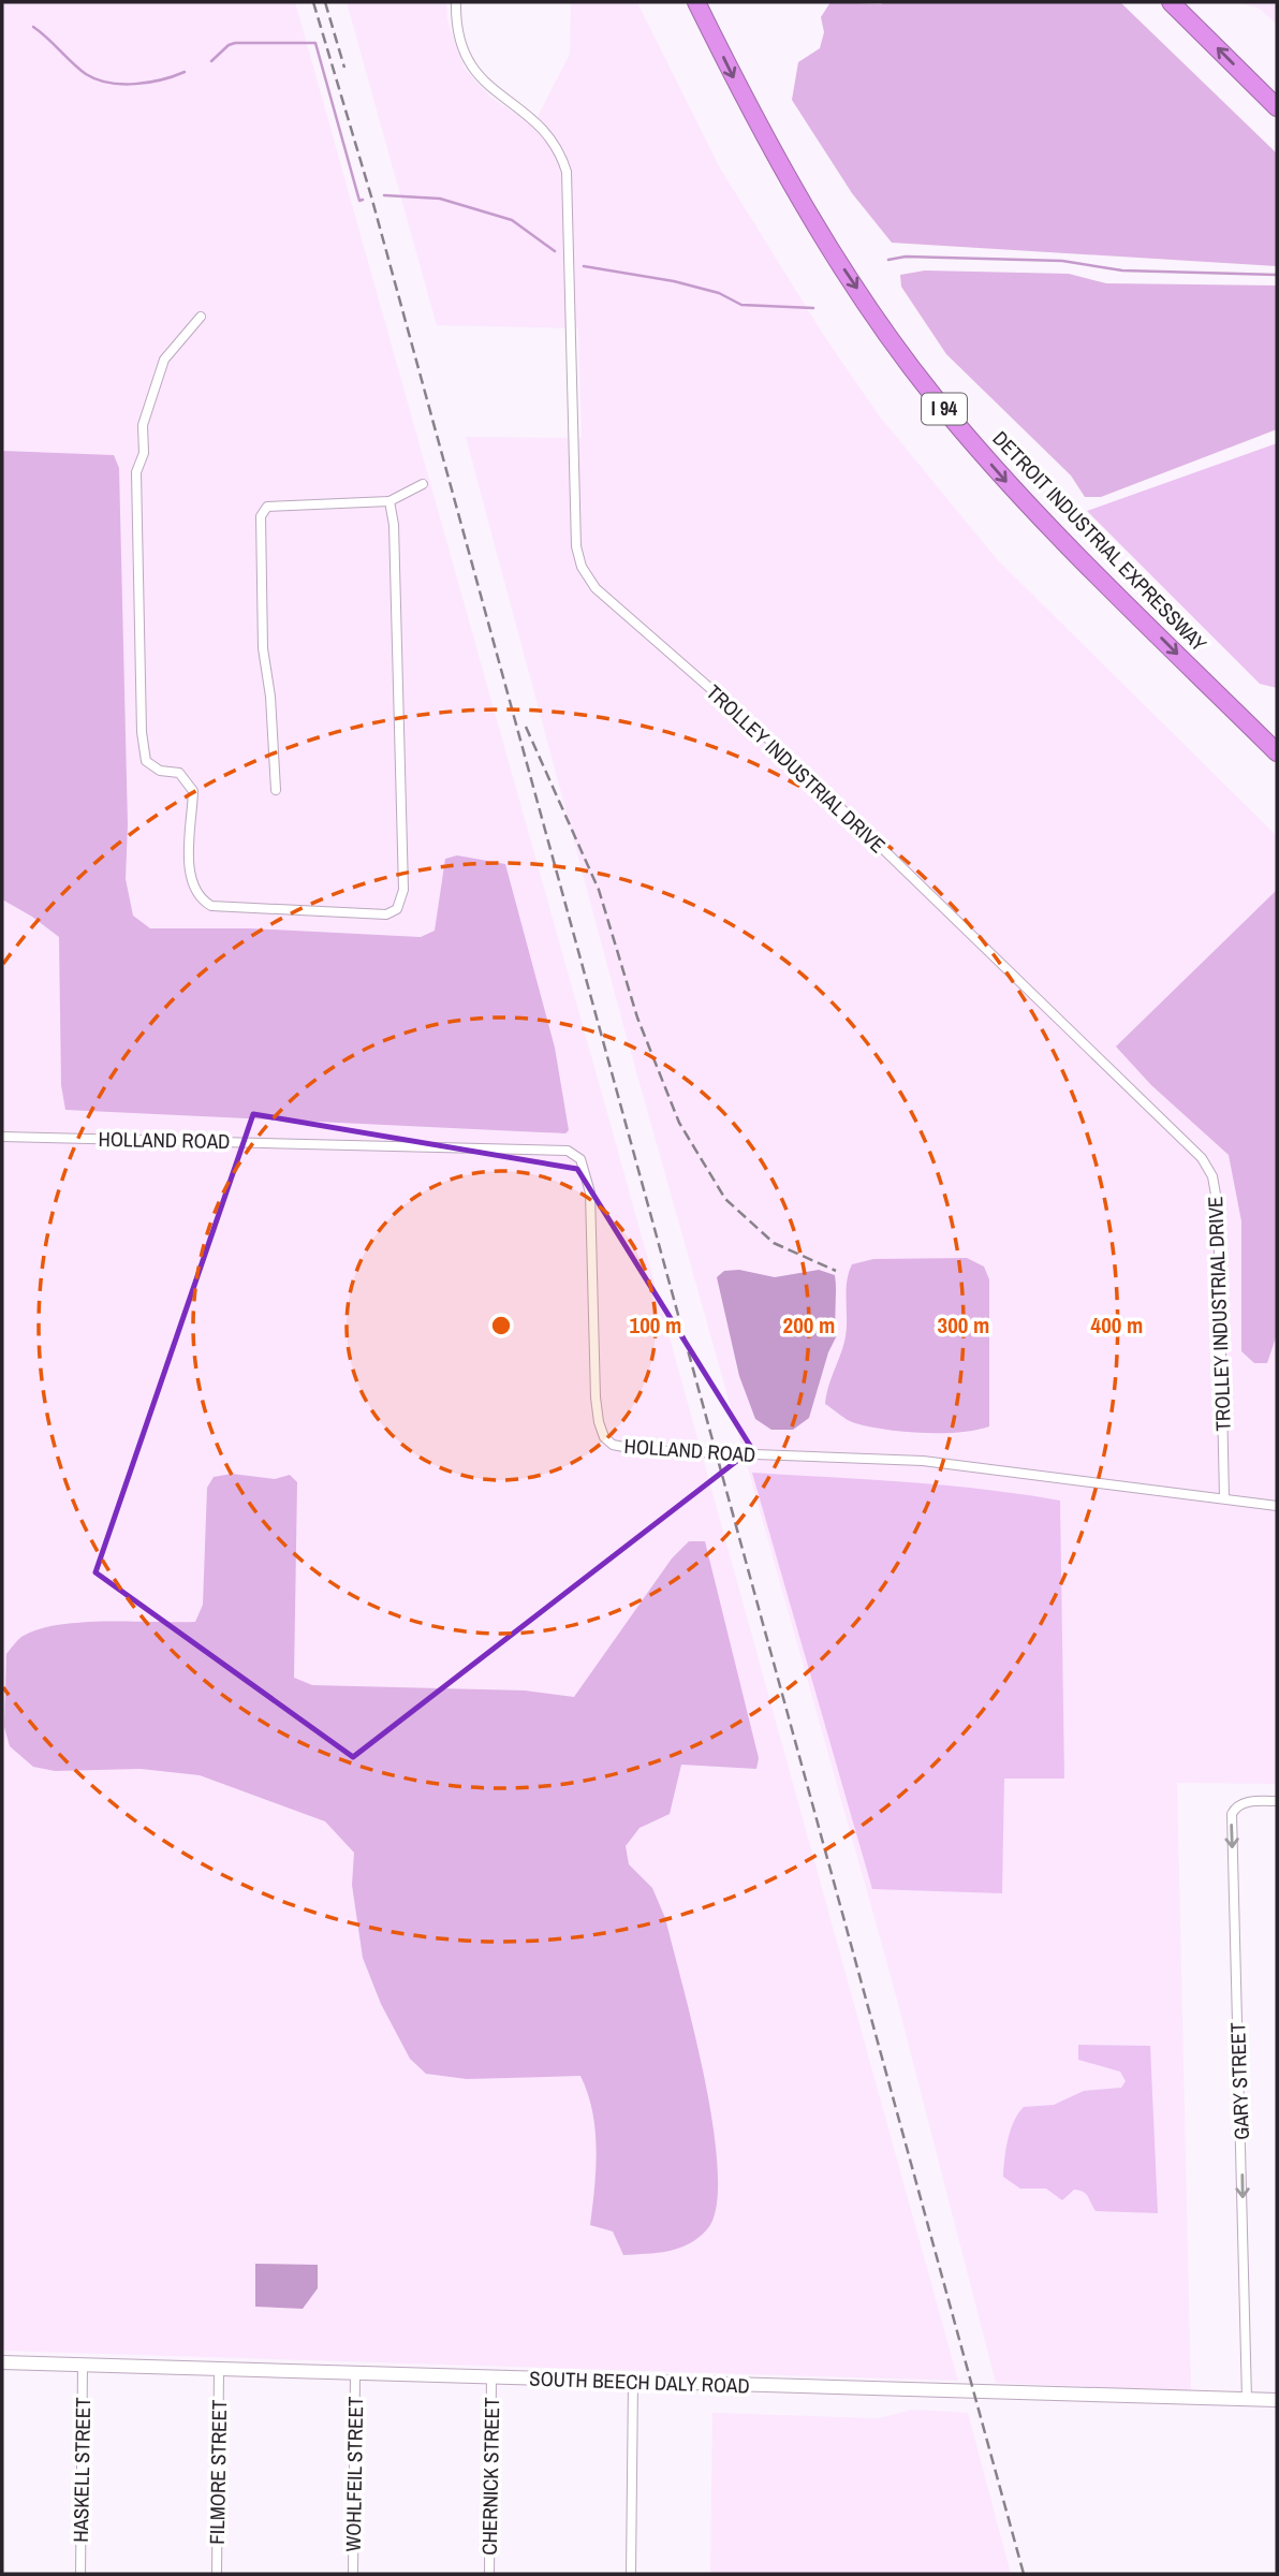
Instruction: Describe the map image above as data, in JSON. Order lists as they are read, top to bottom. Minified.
{"streets":{"highway":["I 94","DETROIT INDUSTRIAL EXPRESSWAY"],"street":["TROLLEY INDUSTRIAL DRIVE","HOLLAND ROAD","GARY STREET","SOUTH BEECH DALY ROAD","HASKELL STREET","FILMORE STREET","WOHLFEIL STREET","CHERNICK STREET"]},"crossings":[["TROLLEY INDUSTRIAL DRIVE","HOLLAND ROAD"],["GARY STREET","SOUTH BEECH DALY ROAD"],["SOUTH BEECH DALY ROAD","HASKELL STREET"],["SOUTH BEECH DALY ROAD","FILMORE STREET"],["SOUTH BEECH DALY ROAD","WOHLFEIL STREET"],["SOUTH BEECH DALY ROAD","CHERNICK STREET"]],"one_way":["DETROIT INDUSTRIAL EXPRESSWAY","GARY STREET"],"rings":["100 m","200 m","300 m","400 m"]}
